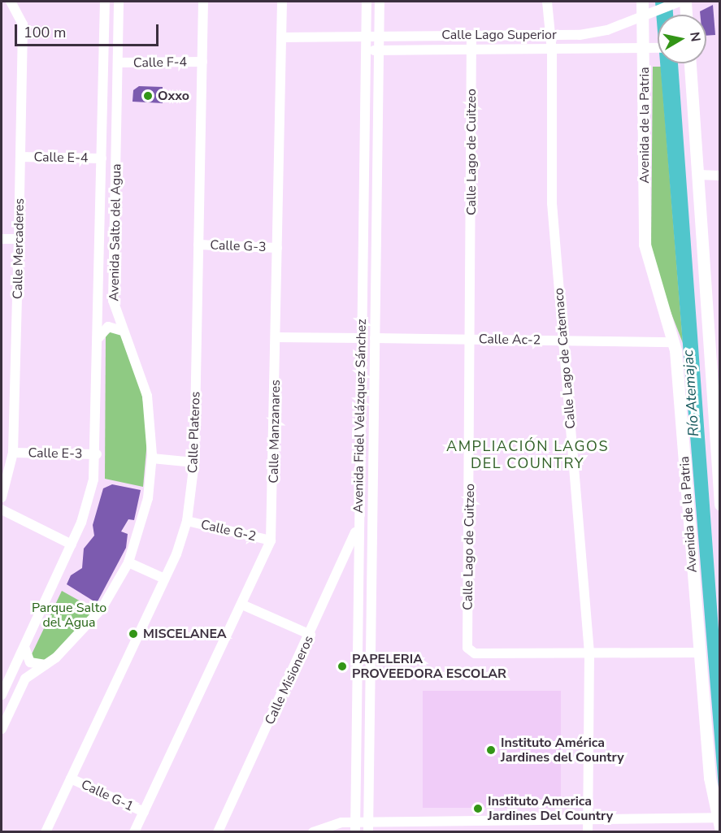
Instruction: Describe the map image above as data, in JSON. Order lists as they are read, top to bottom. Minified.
{"streets":{"main road":["Avenida de la Patria"],"street":["Calle Lago Superior","Calle F-4","Calle Lago de Cuitzeo","Calle E-4","Avenida Salto del Agua","Calle G-3","Calle Mercaderes","Calle Ac-2","Calle Lago de Catemaco","Avenida Fidel Velázquez Sánchez","Calle Manzanares","Calle Plateros","Calle E-3","Calle G-2","Calle Misioneros","Calle G-1"]},"crossings":[["Calle Lago Superior","Avenida de la Patria"],["Calle Lago Superior","Calle Lago de Cuitzeo"],["Calle Lago Superior","Calle Lago de Catemaco"],["Calle Lago Superior","Avenida Fidel Velázquez Sánchez"],["Calle Lago Superior","Calle Manzanares"],["Calle F-4","Avenida Salto del Agua"],["Calle F-4","Calle Plateros"],["Avenida de la Patria","Calle Lago de Cuitzeo"],["Avenida de la Patria","Calle Ac-2"],["Calle Lago de Cuitzeo","Calle Ac-2"],["Calle Lago de Cuitzeo","Calle Lago de Catemaco"],["Calle E-4","Avenida Salto del Agua"],["Calle E-4","Calle Mercaderes"],["Avenida Salto del Agua","Calle E-3"],["Calle G-3","Calle Manzanares"],["Calle G-3","Calle Plateros"],["Calle Mercaderes","Calle E-3"],["Calle Ac-2","Calle Lago de Catemaco"],["Calle Ac-2","Avenida Fidel Velázquez Sánchez"],["Avenida Fidel Velázquez Sánchez","Calle Misioneros"],["Calle Manzanares","Calle G-2"],["Calle Manzanares","Calle G-1"],["Calle Plateros","Calle G-2"],["Calle Plateros","Calle G-1"]],"districts":["AMPLIACIÓN LAGOS DEL COUNTRY"],"water":["Río Atemajac"],"parks":["Parque Salto del Agua"],"places":["Oxxo","MISCELANEA","PAPELERIA PROVEEDORA ESCOLAR","Instituto América Jardines del Country","Instituto America Jardines Del Country"],"scale_bar":"100 m","north":"right"}
